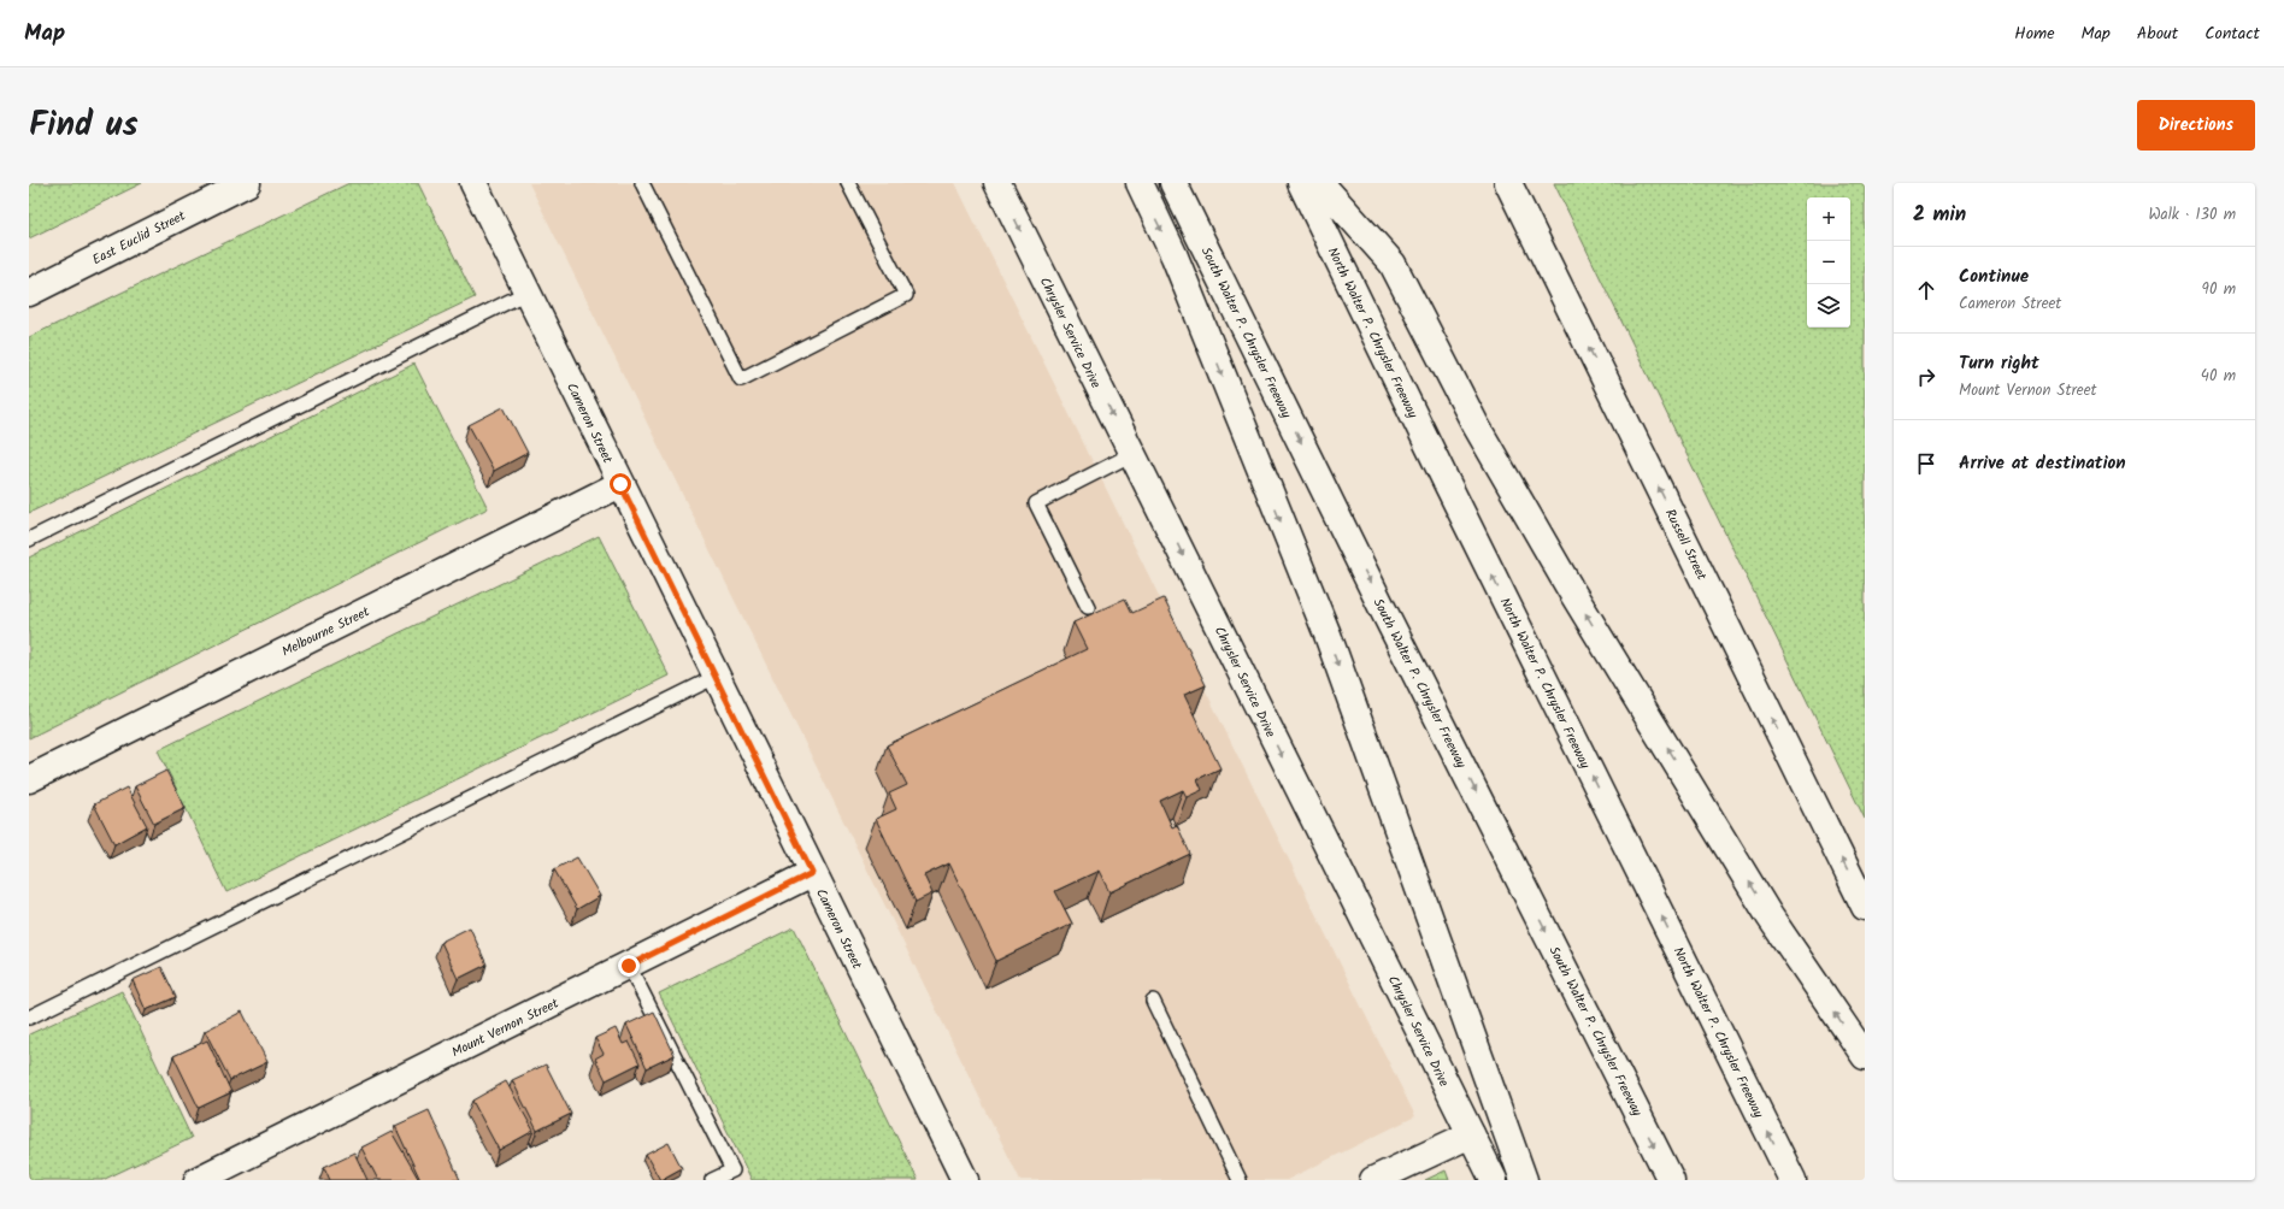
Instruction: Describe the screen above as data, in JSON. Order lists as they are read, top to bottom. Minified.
{"streets":{"main road":["East Euclid Street","Chrysler Service Drive","South Walter P. Chrysler Freeway","North Walter P. Chrysler Freeway","Cameron Street","Russell Street","Melbourne Street","Mount Vernon Street"]},"crossings":[["Cameron Street","Melbourne Street"],["Cameron Street","Mount Vernon Street"]],"page":{"header":"Map","nav":["Home","Map","About","Contact"],"title":"Find us","buttons":"Directions","heading":["2 min","Walk · 130 m"],"map_buttons":["+","−"],"list":[["Continue","Cameron Street","90 m"],["Turn right","Mount Vernon Street","40 m"],"Arrive at destination"]}}
